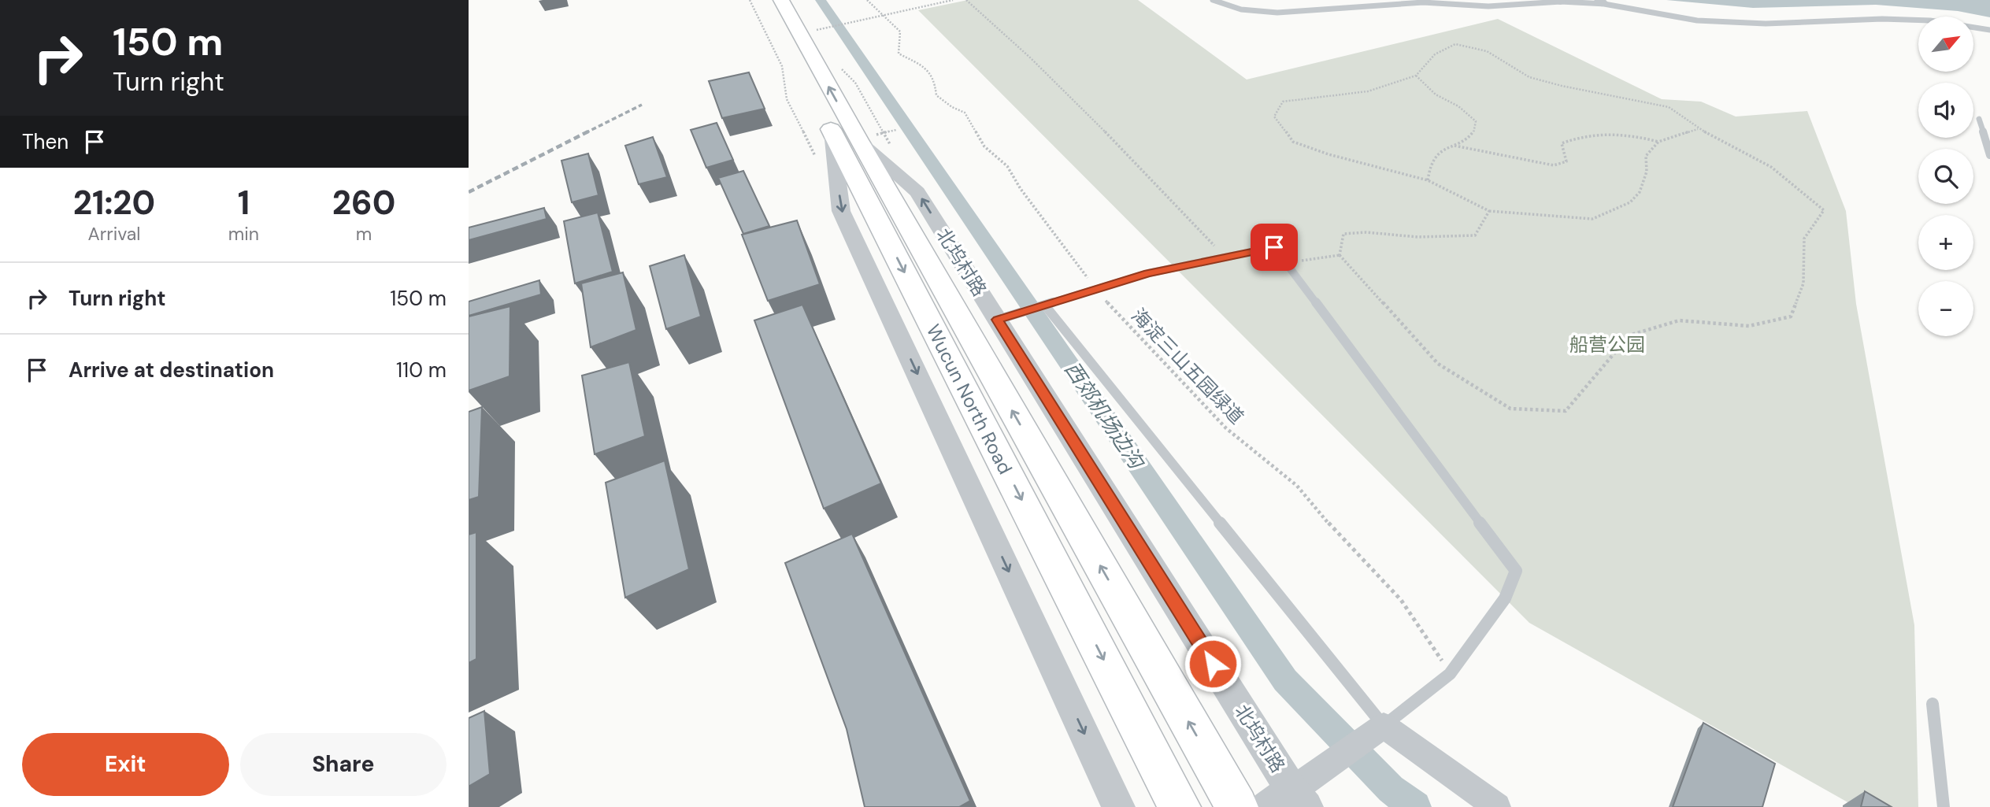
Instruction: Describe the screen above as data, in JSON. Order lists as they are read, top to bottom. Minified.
{"streets":{"main road":["Wucun North Road"],"street":["北坞村路"],"path":["海淀三山五园绿道"]},"crossings":[["北坞村路","Wucun North Road"]],"water":["西郊机场边沟"],"parks":["船营公园"],"north":"top right","page":{"turn":["150 m","Turn right"],"map_buttons":["+","−"],"then":"Then","eta":["21:20","Arrival","1","min","260","m"],"list":[{"name":"Turn right","value":"150 m"},{"name":"Arrive at destination","value":"110 m"}],"buttons":["Exit","Share"]}}
